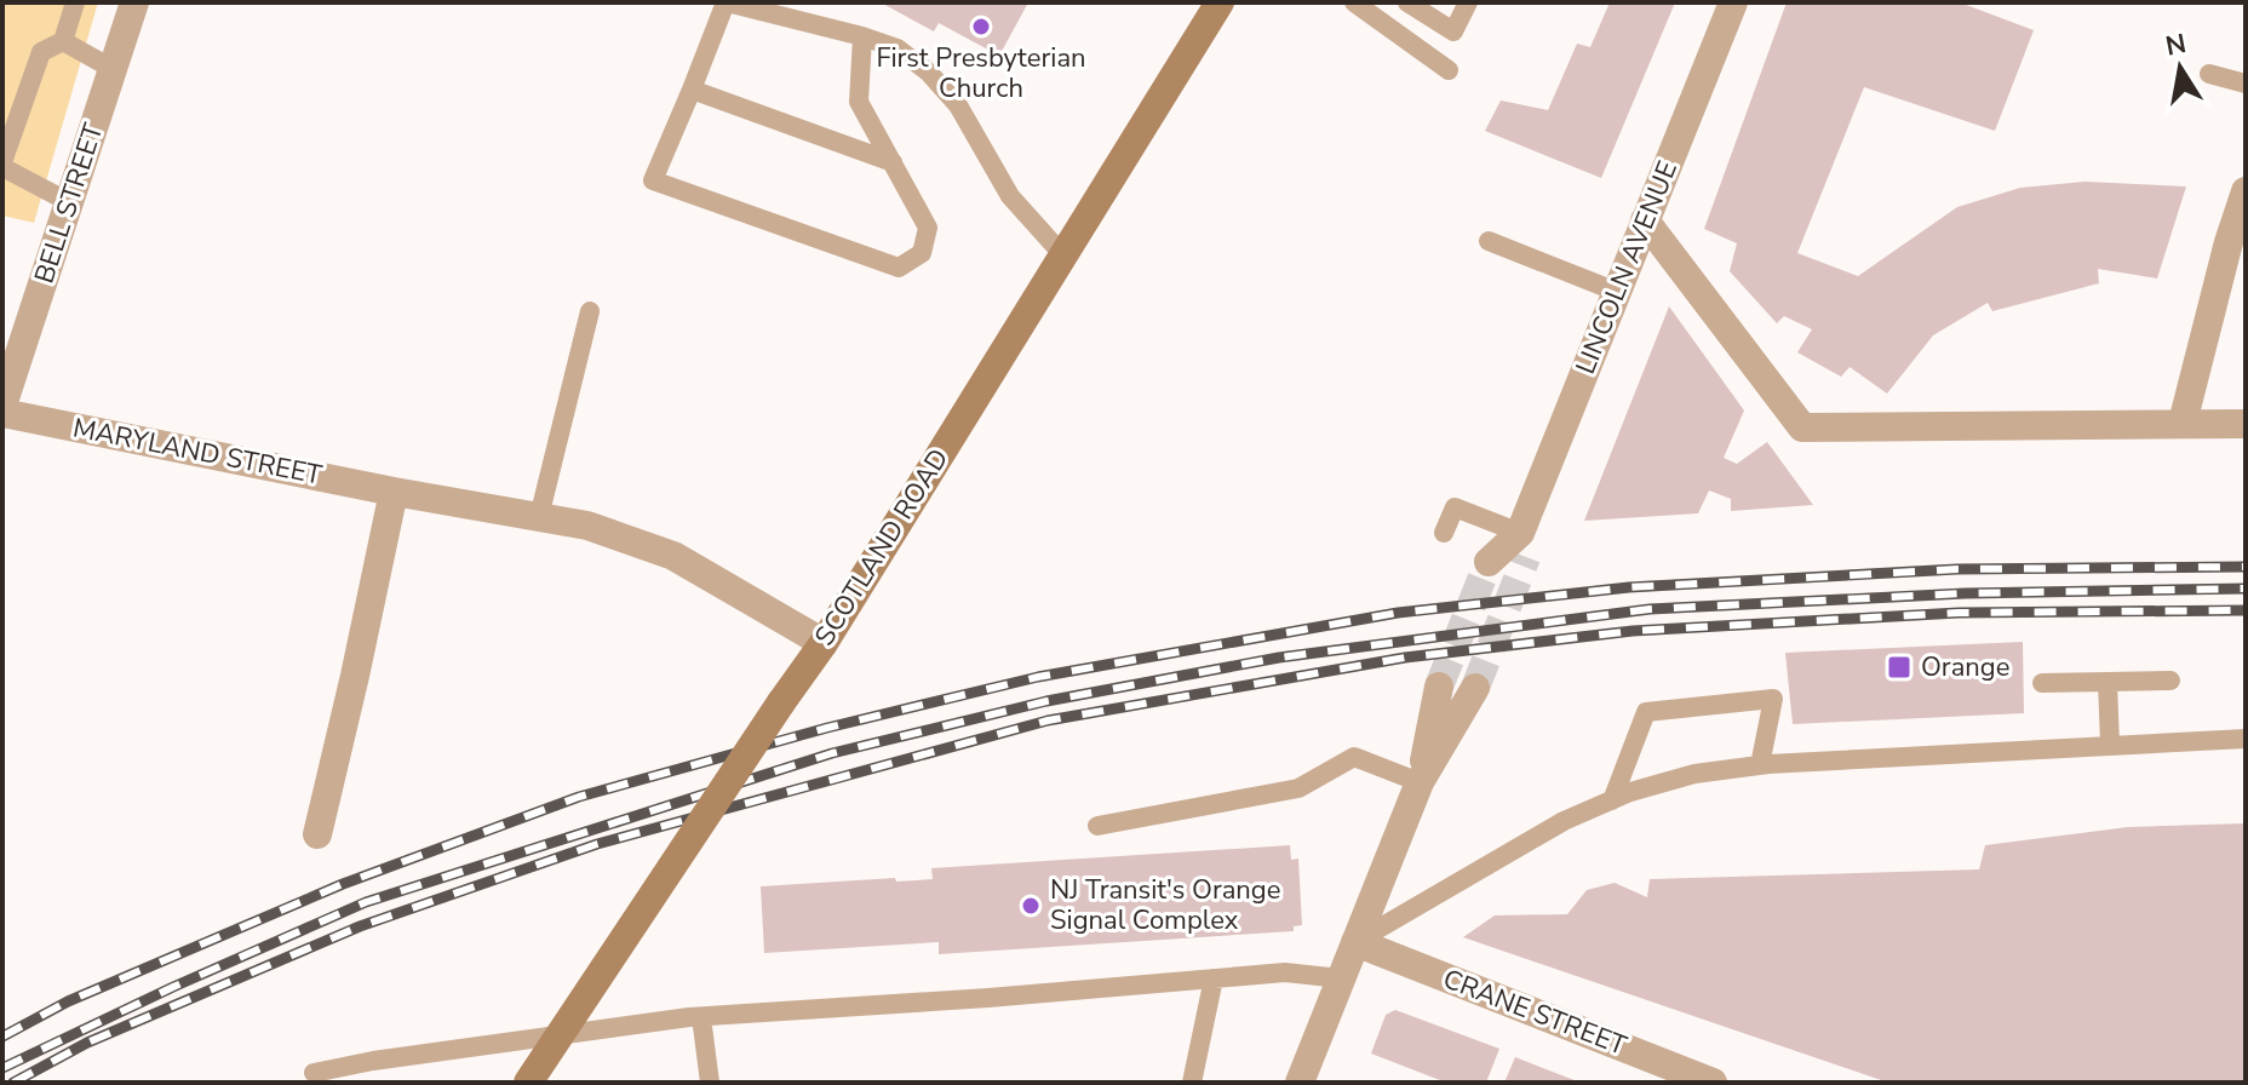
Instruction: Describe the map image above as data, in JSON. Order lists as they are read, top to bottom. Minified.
{"streets":{"main road":["SCOTLAND ROAD"],"street":["BELL STREET","LINCOLN AVENUE","MARYLAND STREET","CRANE STREET"]},"crossings":[["MARYLAND STREET","SCOTLAND ROAD"]],"places":{"other":["First Presbyterian Church","NJ Transit's Orange Signal Complex"],"transit":["Orange"]},"north":"top"}
